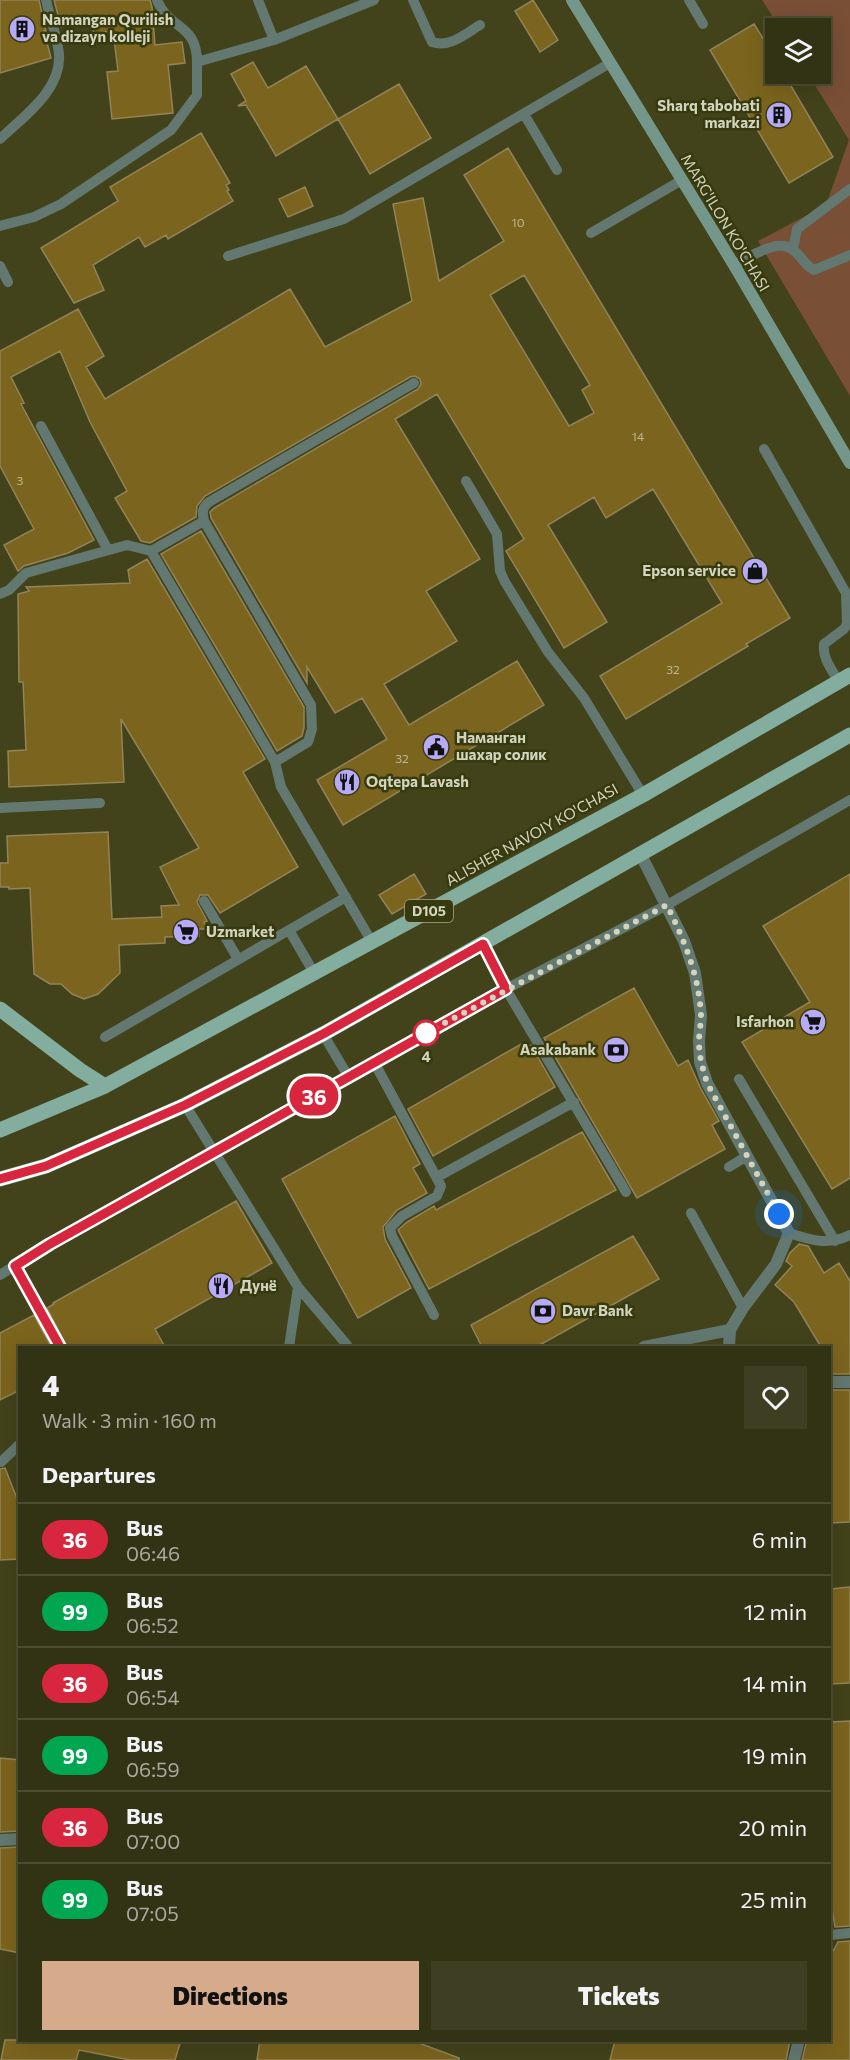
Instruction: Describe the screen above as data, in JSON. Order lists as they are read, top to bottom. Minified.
{"streets":{"main road":["MARG'ILON KO'CHASI","ALISHER NAVOIY KO'CHASI","D105"]},"places":{"building":["Namangan Qurilish va dizayn kolleji","Sharq tabobati markazi"],"shop":["Epson service"],"public building":["Наманган шахар солик"],"restaurant":["Oqtepa Lavash","Дунё"],"supermarket":["Uzmarket","Isfarhon"],"other":["4"],"bank":["Asakabank","Davr Bank"]},"lines":["bus line 36"],"house_numbers":["10","14","3","32","32"],"page":{"on_map":"36","heading":[["4","Walk · 3 min · 160 m"],"Departures"],"list":[{"mark":"36","name":"Bus","note":"06:46","value":"6 min"},{"mark":"99","name":"Bus","note":"06:52","value":"12 min"},{"mark":"36","name":"Bus","note":"06:54","value":"14 min"},{"mark":"99","name":"Bus","note":"06:59","value":"19 min"},{"mark":"36","name":"Bus","note":"07:00","value":"20 min"},{"mark":"99","name":"Bus","note":"07:05","value":"25 min"}],"buttons":["Directions","Tickets"]}}
